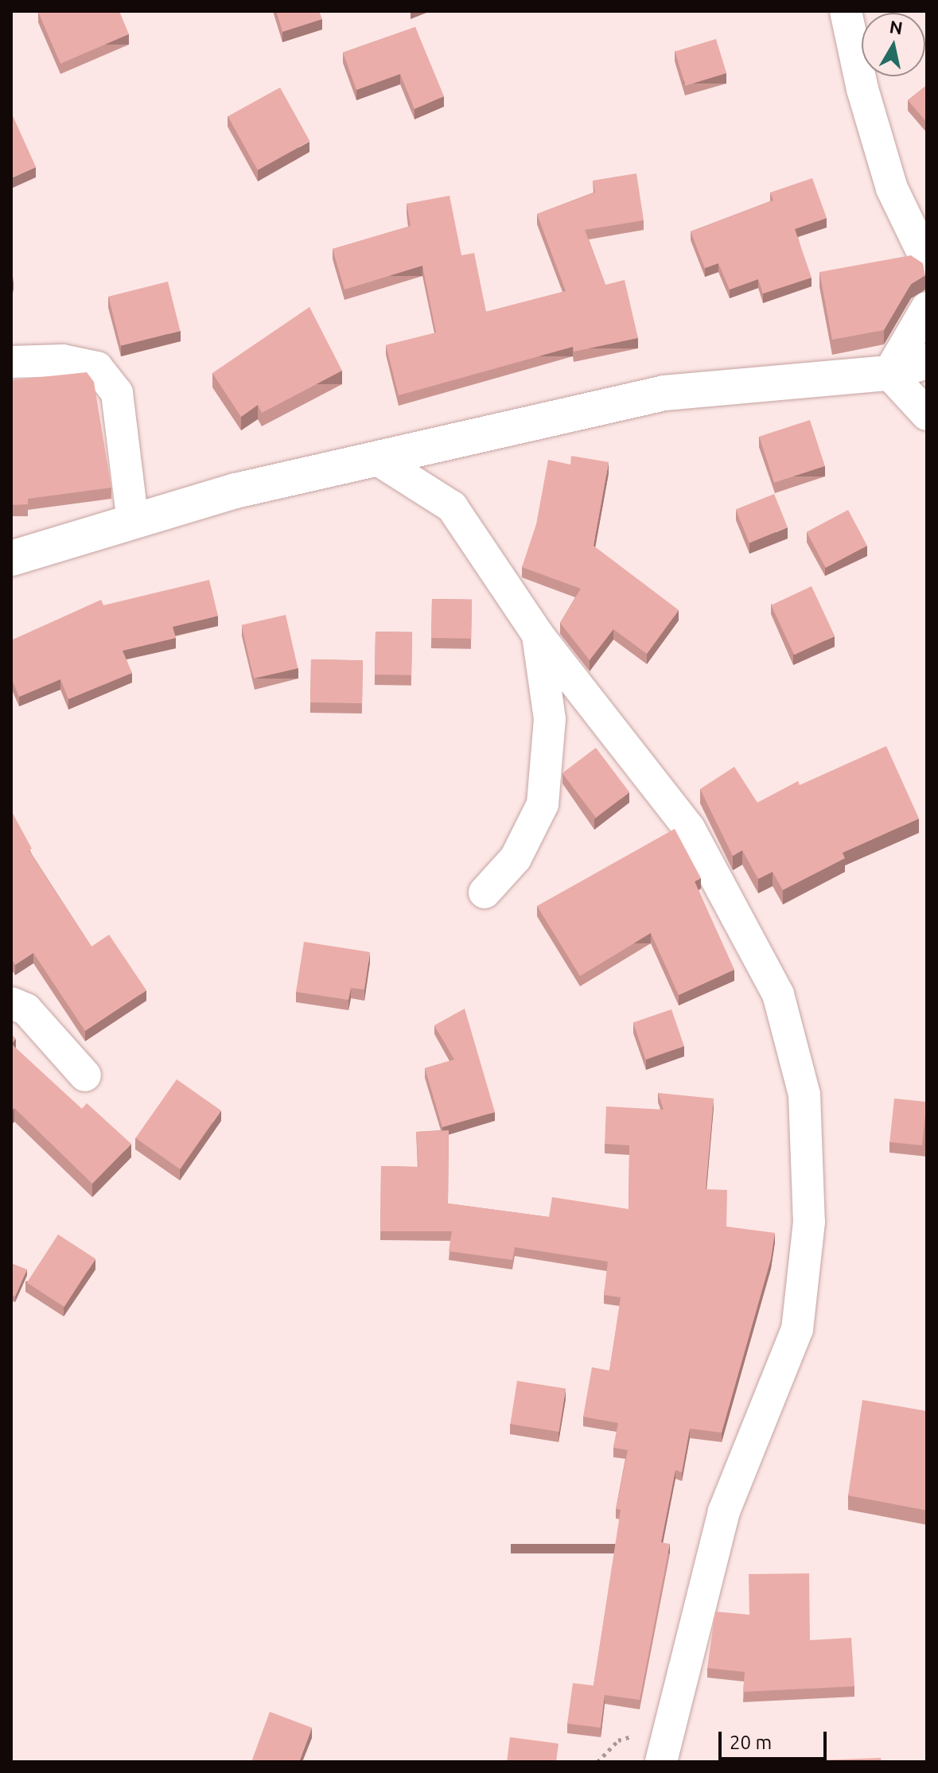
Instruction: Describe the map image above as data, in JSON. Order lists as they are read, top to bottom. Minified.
{"scale_bar":"20 m","north":"top"}
